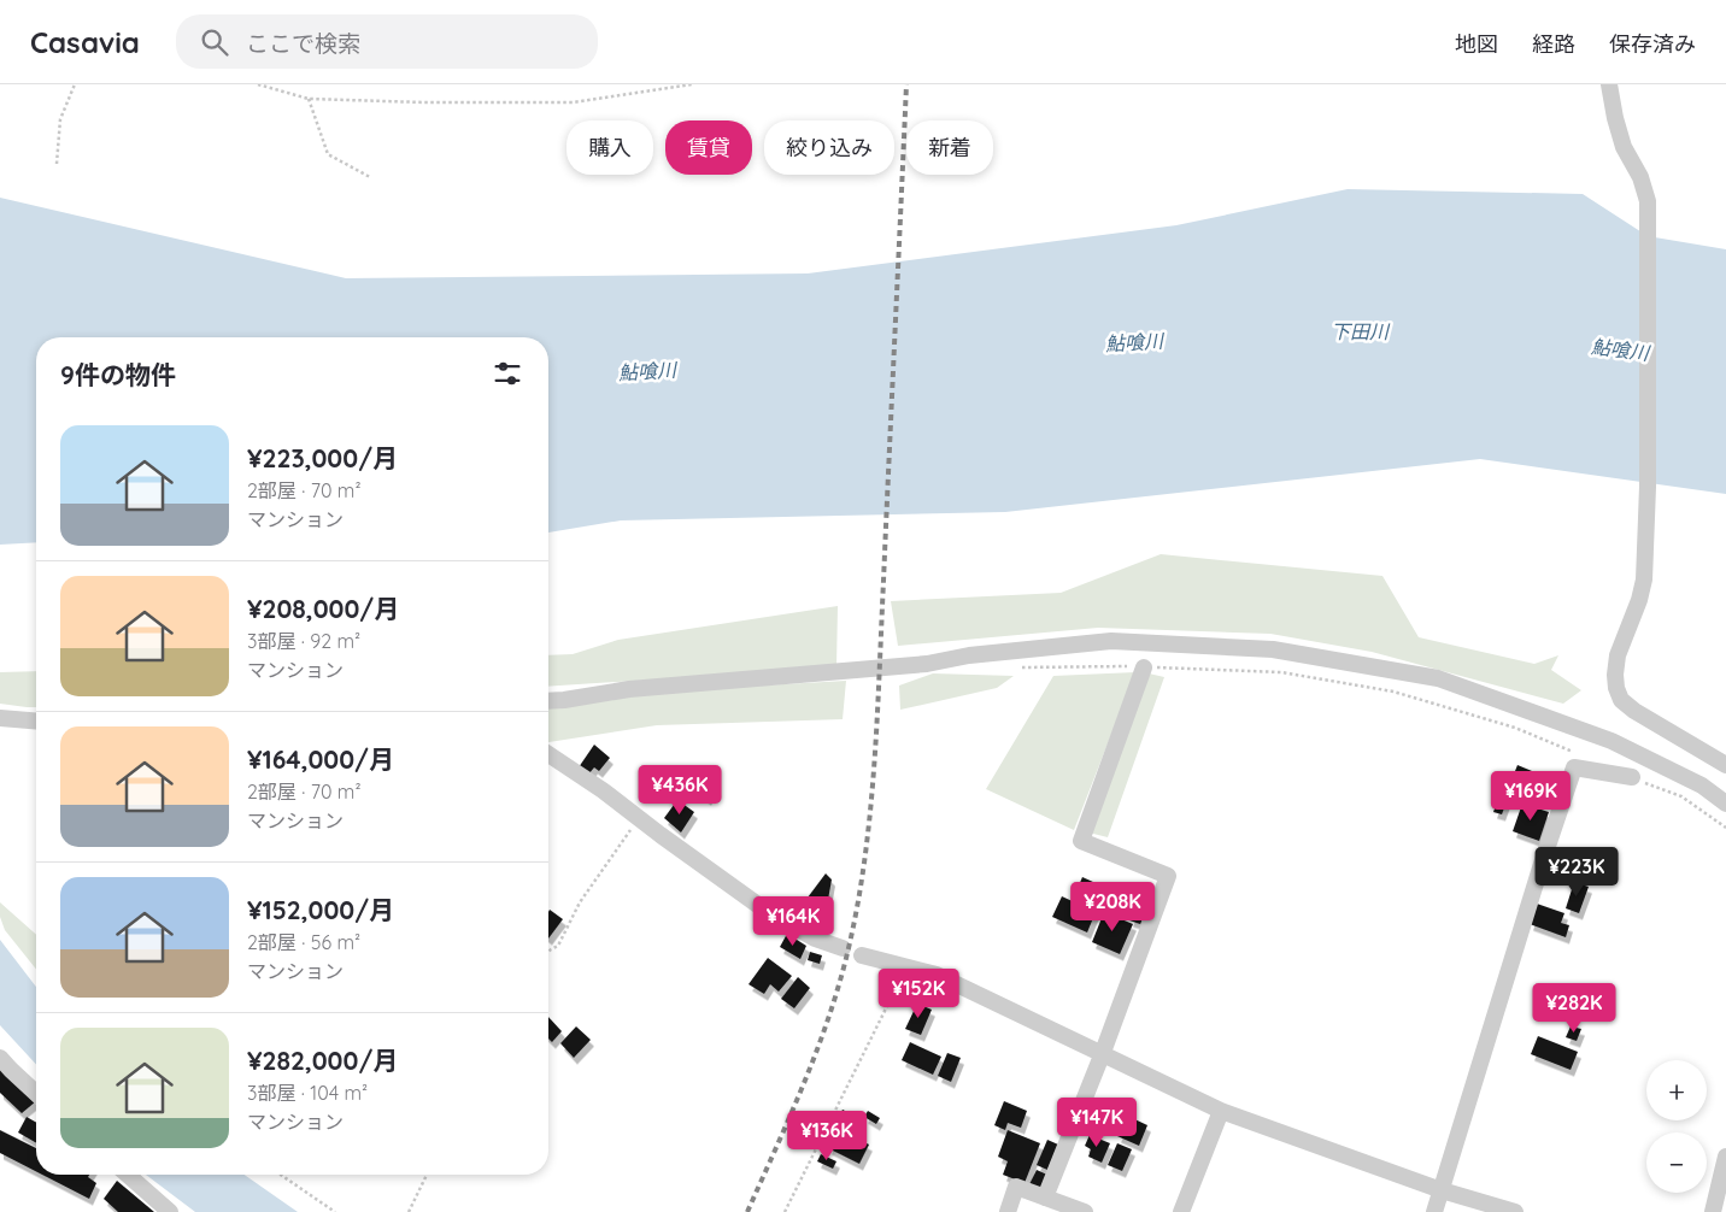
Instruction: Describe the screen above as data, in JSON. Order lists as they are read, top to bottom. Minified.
{"water":["下田川","鮎喰川"],"page":{"header":"Casavia","search":"ここで検索","nav":["地図","経路","保存済み"],"chip":["購入","賃貸","絞り込み","新着"],"heading":"9件の物件","list":[{"name":"¥223,000/月","note":"2部屋 · 70 m² · マンション"},{"name":"¥208,000/月","note":"3部屋 · 92 m² · マンション"},{"name":"¥164,000/月","note":"2部屋 · 70 m² · マンション"},{"name":"¥152,000/月","note":"2部屋 · 56 m² · マンション"},{"name":"¥282,000/月","note":"3部屋 · 104 m² · マンション"}],"price":["¥436K","¥169K","¥223K","¥208K","¥164K","¥152K","¥282K","¥147K","¥136K"],"map_buttons":["+","−"]}}
